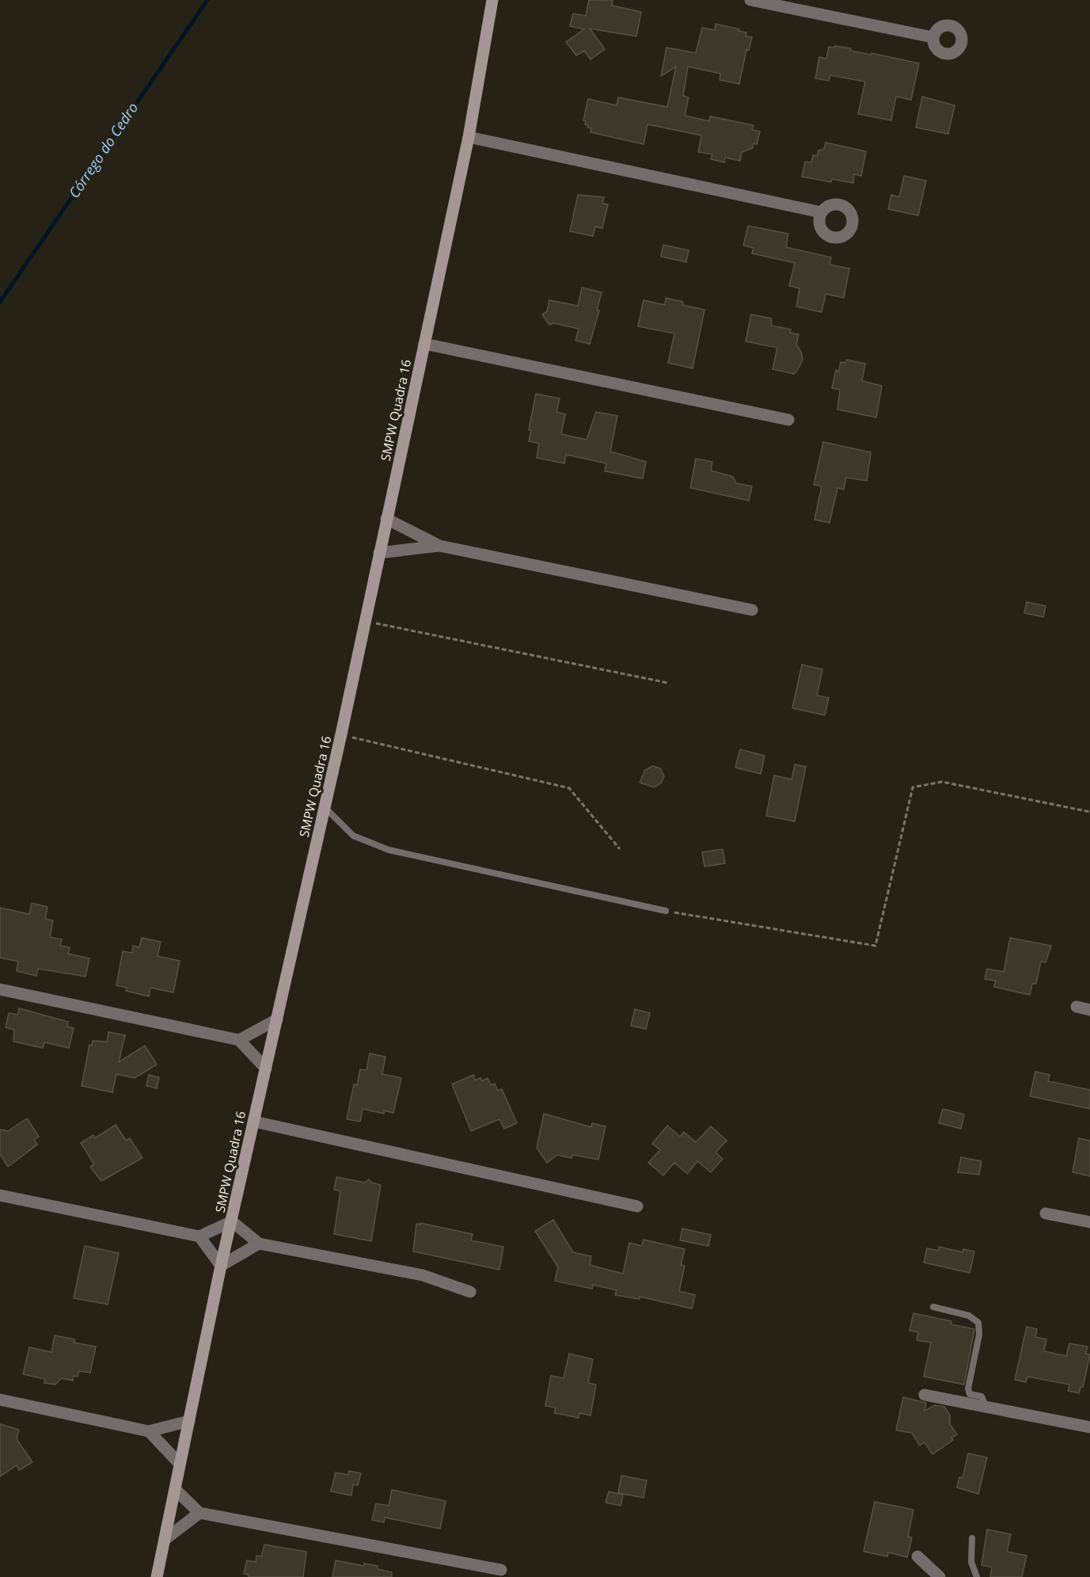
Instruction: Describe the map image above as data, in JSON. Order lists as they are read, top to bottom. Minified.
{"streets":{"street":["SMPW Quadra 16"]},"water":["Córrego do Cedro"]}
